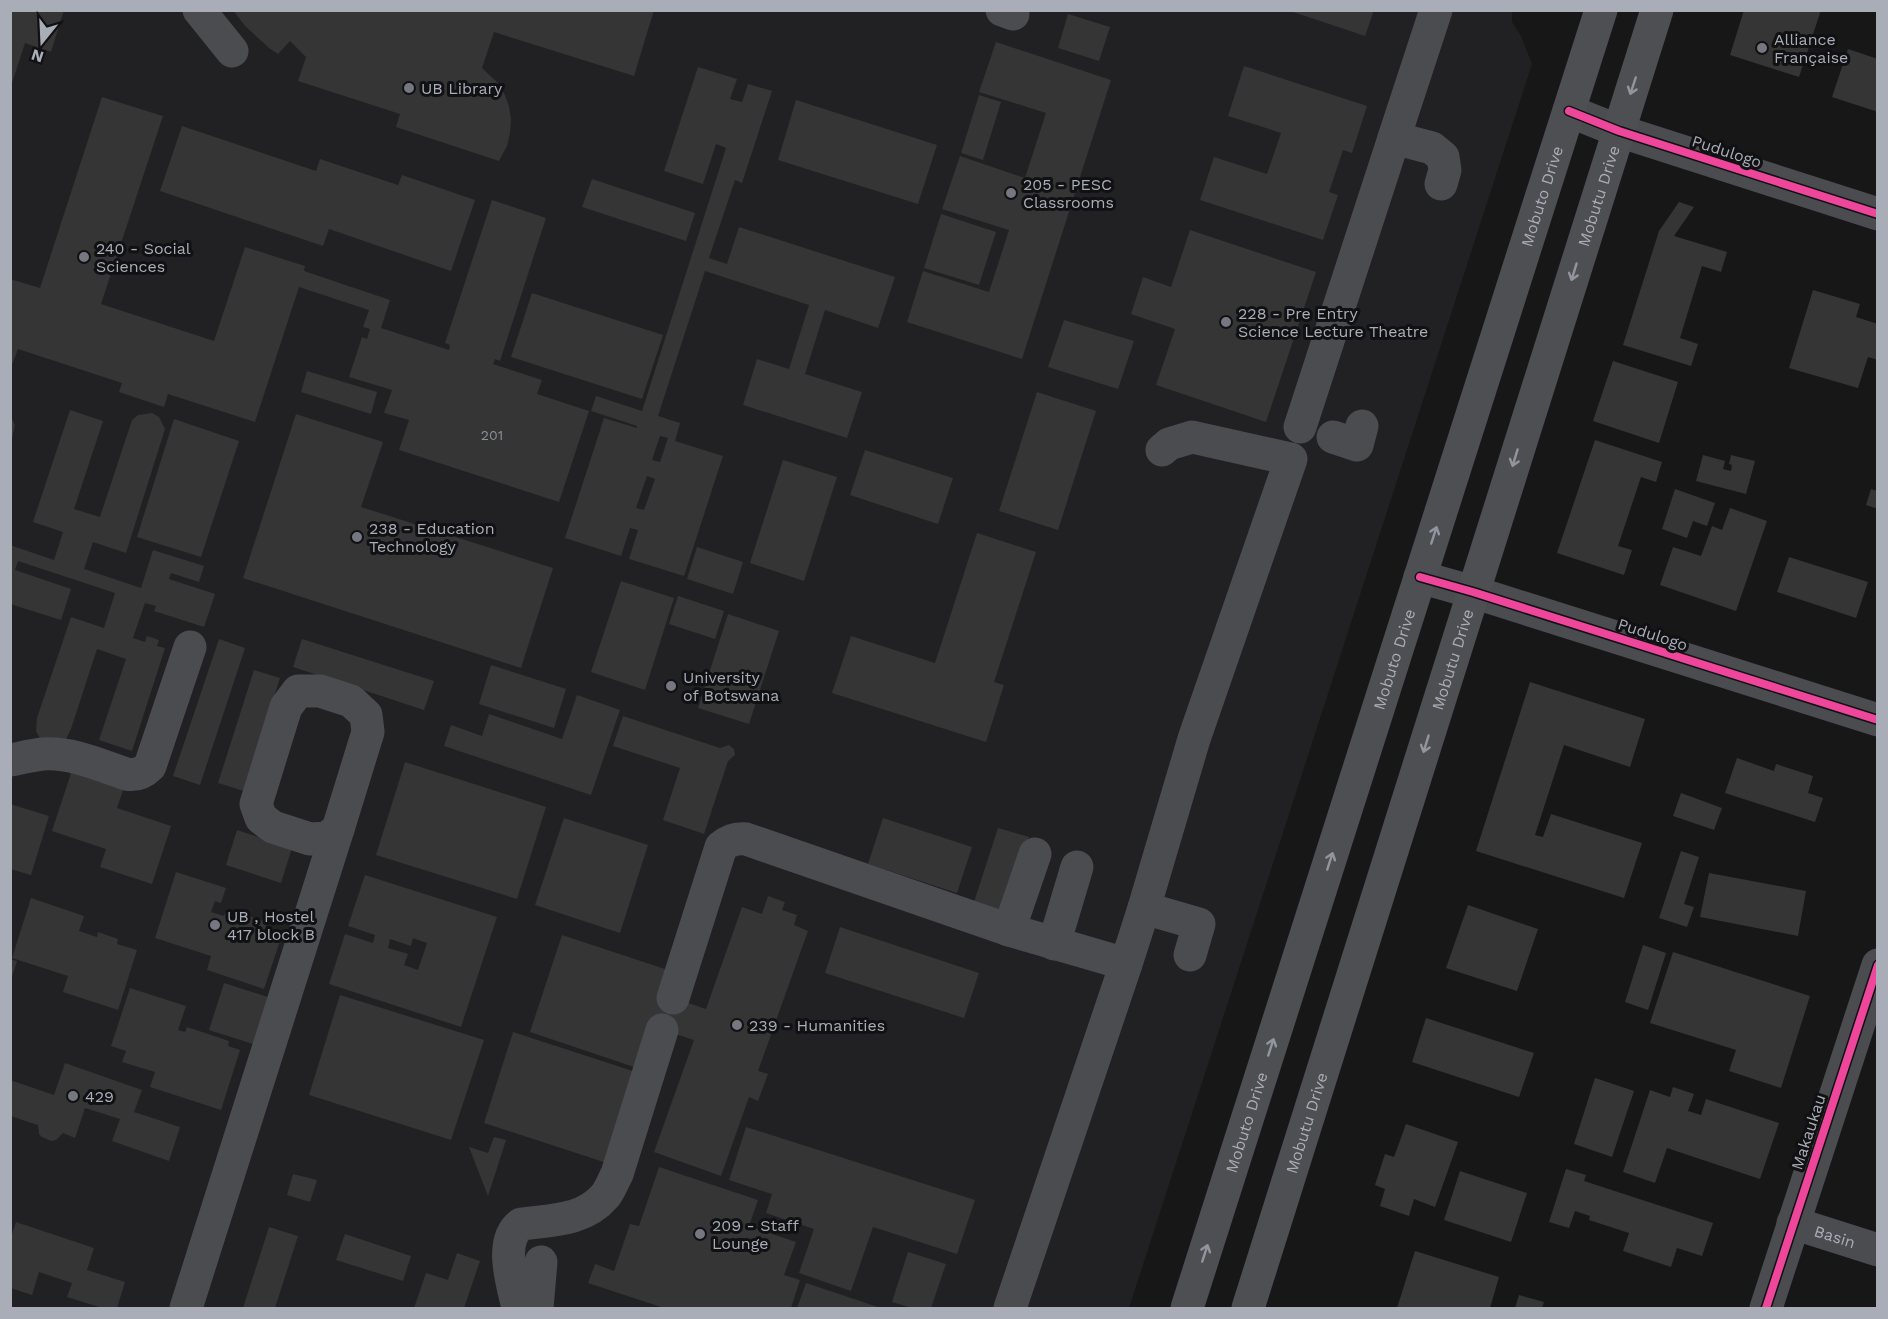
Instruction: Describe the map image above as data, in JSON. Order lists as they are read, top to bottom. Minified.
{"streets":{"main road":["Mobuto Drive","Mobutu Drive"],"street":["Pudulogo","Makaukau","Basin"]},"crossings":[["Pudulogo","Mobuto Drive"],["Pudulogo","Mobutu Drive"],["Makaukau","Basin"]],"one_way":["Mobuto Drive","Mobutu Drive"],"places":["Alliance Française","UB Library","205 - PESC Classrooms","240 - Social Sciences","228 - Pre Entry Science Lecture Theatre","238 - Education Technology","University of Botswana","UB , Hostel 417 block B","239 - Humanities","429","209 - Staff Lounge"],"house_numbers":["201"],"north":"bottom"}
